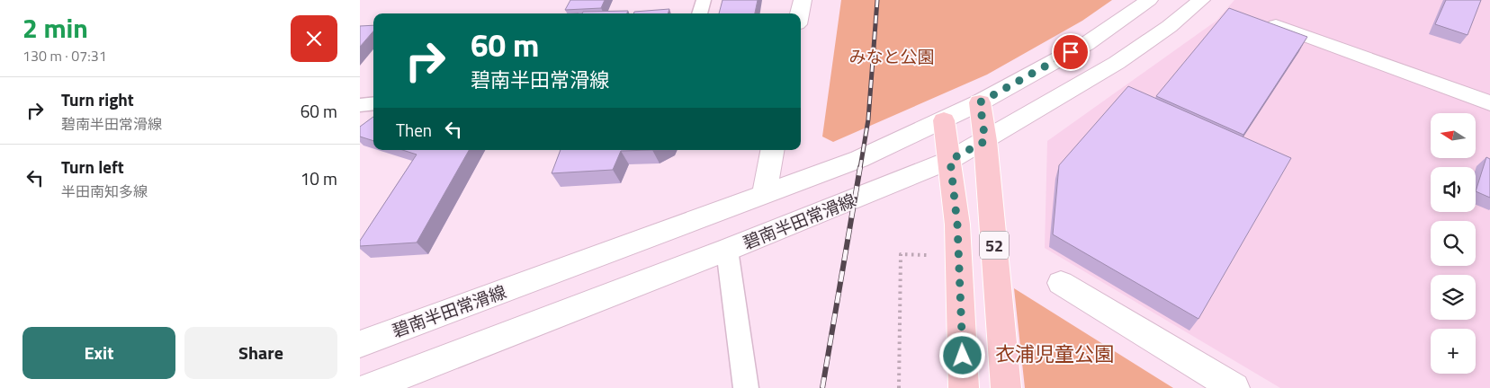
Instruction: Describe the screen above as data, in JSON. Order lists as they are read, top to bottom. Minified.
{"streets":{"main road":["碧南半田常滑線","52"]},"crossings":[["碧南半田常滑線","52"]],"parks":["みなと公園","衣浦児童公園"],"north":"left","page":{"heading":["2 min","130 m · 07:31"],"turn":["60 m","碧南半田常滑線"],"list":[{"name":"Turn right","note":"碧南半田常滑線","value":"60 m"},{"name":"Turn left","note":"半田南知多線","value":"10 m"}],"then":"Then","map_buttons":"+","buttons":["Exit","Share"]}}
